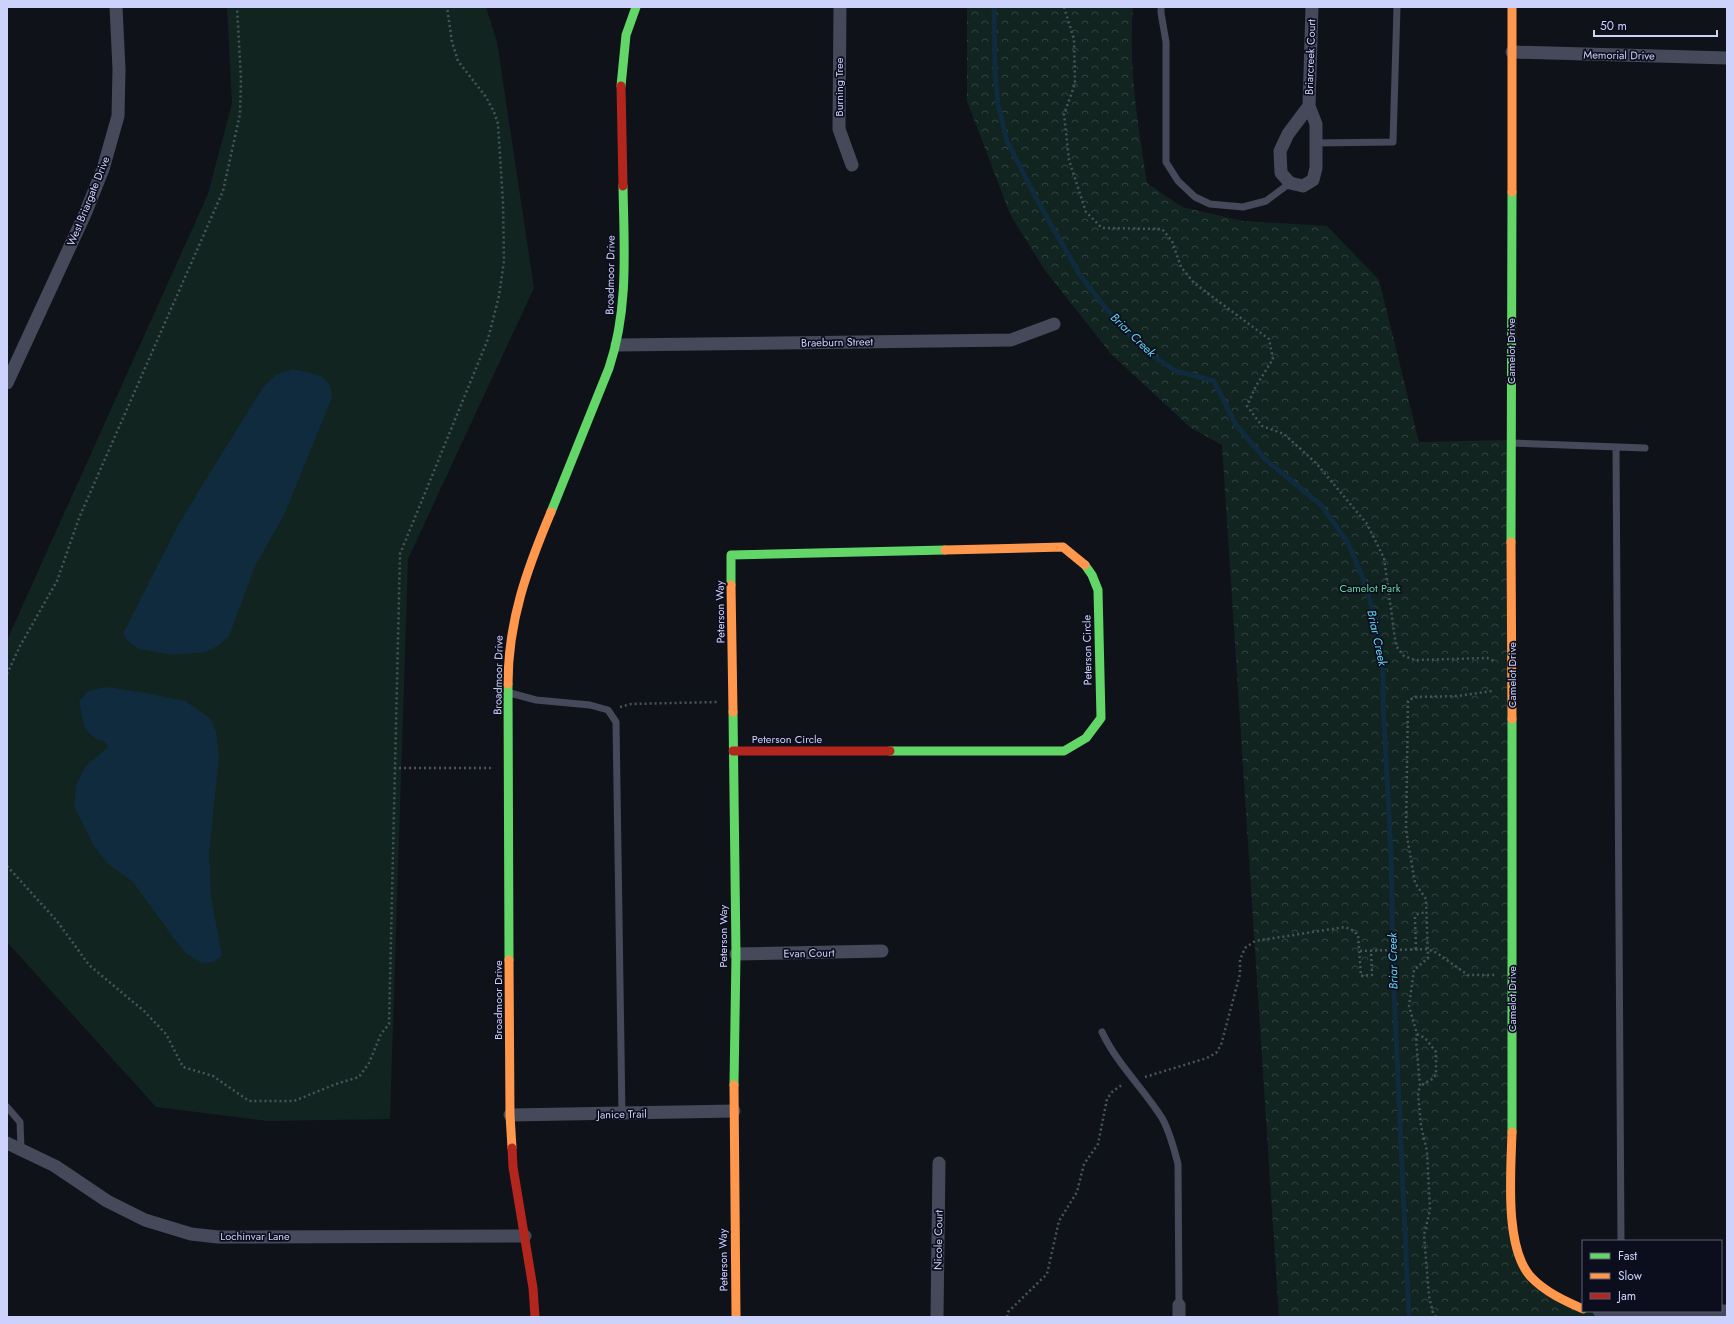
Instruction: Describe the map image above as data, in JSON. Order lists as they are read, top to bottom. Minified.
{"streets":{"street":["Memorial Drive","Briarcreek Court","Burning Tree","West Briargate Drive","Broadmoor Drive","Braeburn Street","Camelot Drive","Peterson Way","Peterson Circle","Evan Court","Janice Trail","Lochinvar Lane","Nicole Court"]},"crossings":[["Memorial Drive","Camelot Drive"],["Broadmoor Drive","Braeburn Street"],["Broadmoor Drive","Janice Trail"],["Broadmoor Drive","Lochinvar Lane"],["Peterson Way","Peterson Circle"],["Peterson Way","Evan Court"],["Peterson Way","Janice Trail"]],"water":["Briar Creek"],"parks":["Camelot Park"],"legend":["Fast","Slow","Jam"],"scale_bar":"50 m"}
